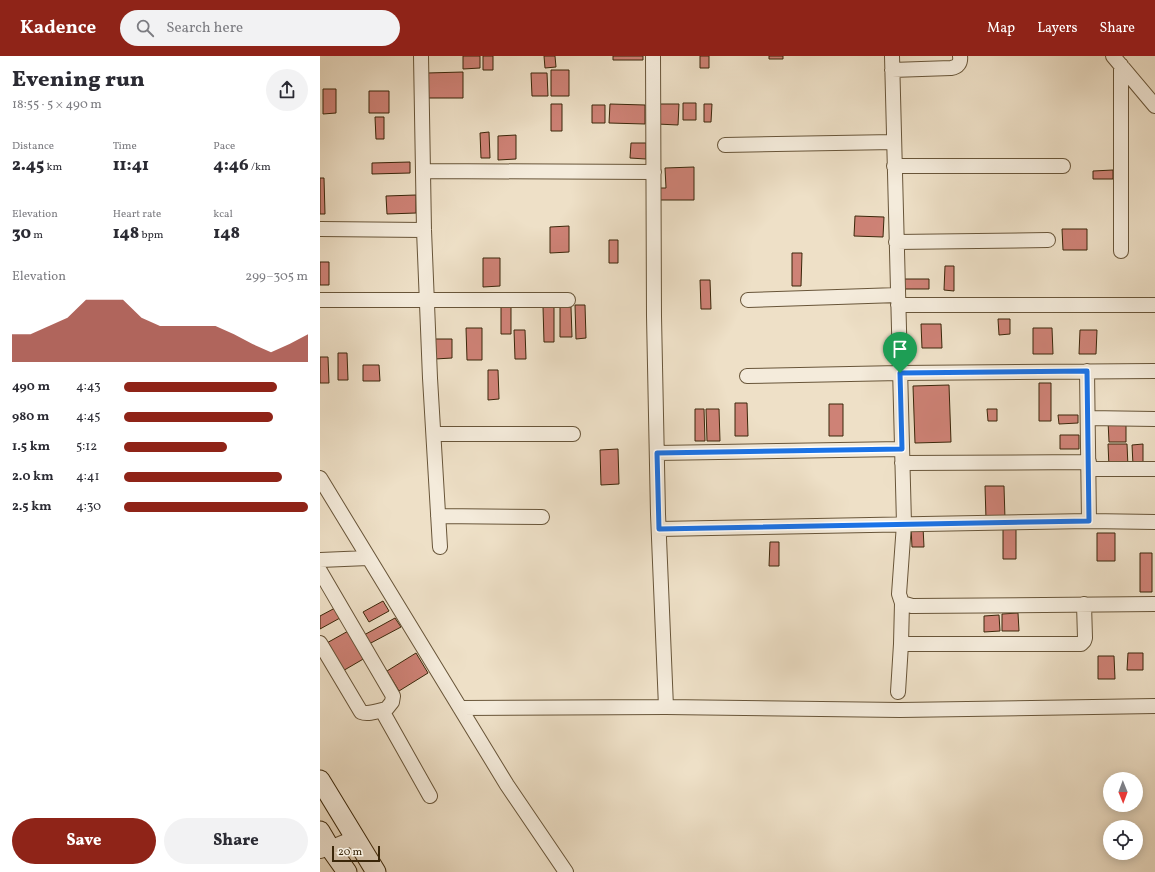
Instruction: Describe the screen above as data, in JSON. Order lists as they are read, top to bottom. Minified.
{"scale_bar":"20 m","north":"bottom","page":{"header":"Kadence","search":"Search here","nav":["Map","Layers","Share"],"heading":["Evening run","18:55 · 5 × 490 m"],"stats":[["Distance","2.45 km"],["Time","11:41"],["Pace","4:46 /km"],["Elevation","30 m"],["Heart rate","148 bpm"],["kcal","148"]],"chart":["Elevation","299–305 m"],"list":[{"name":"490 m","note":"4:43"},{"name":"980 m","note":"4:45"},{"name":"1.5 km","note":"5:12"},{"name":"2.0 km","note":"4:41"},{"name":"2.5 km","note":"4:30"}],"buttons":["Save","Share"],"scale":"20 m"}}
